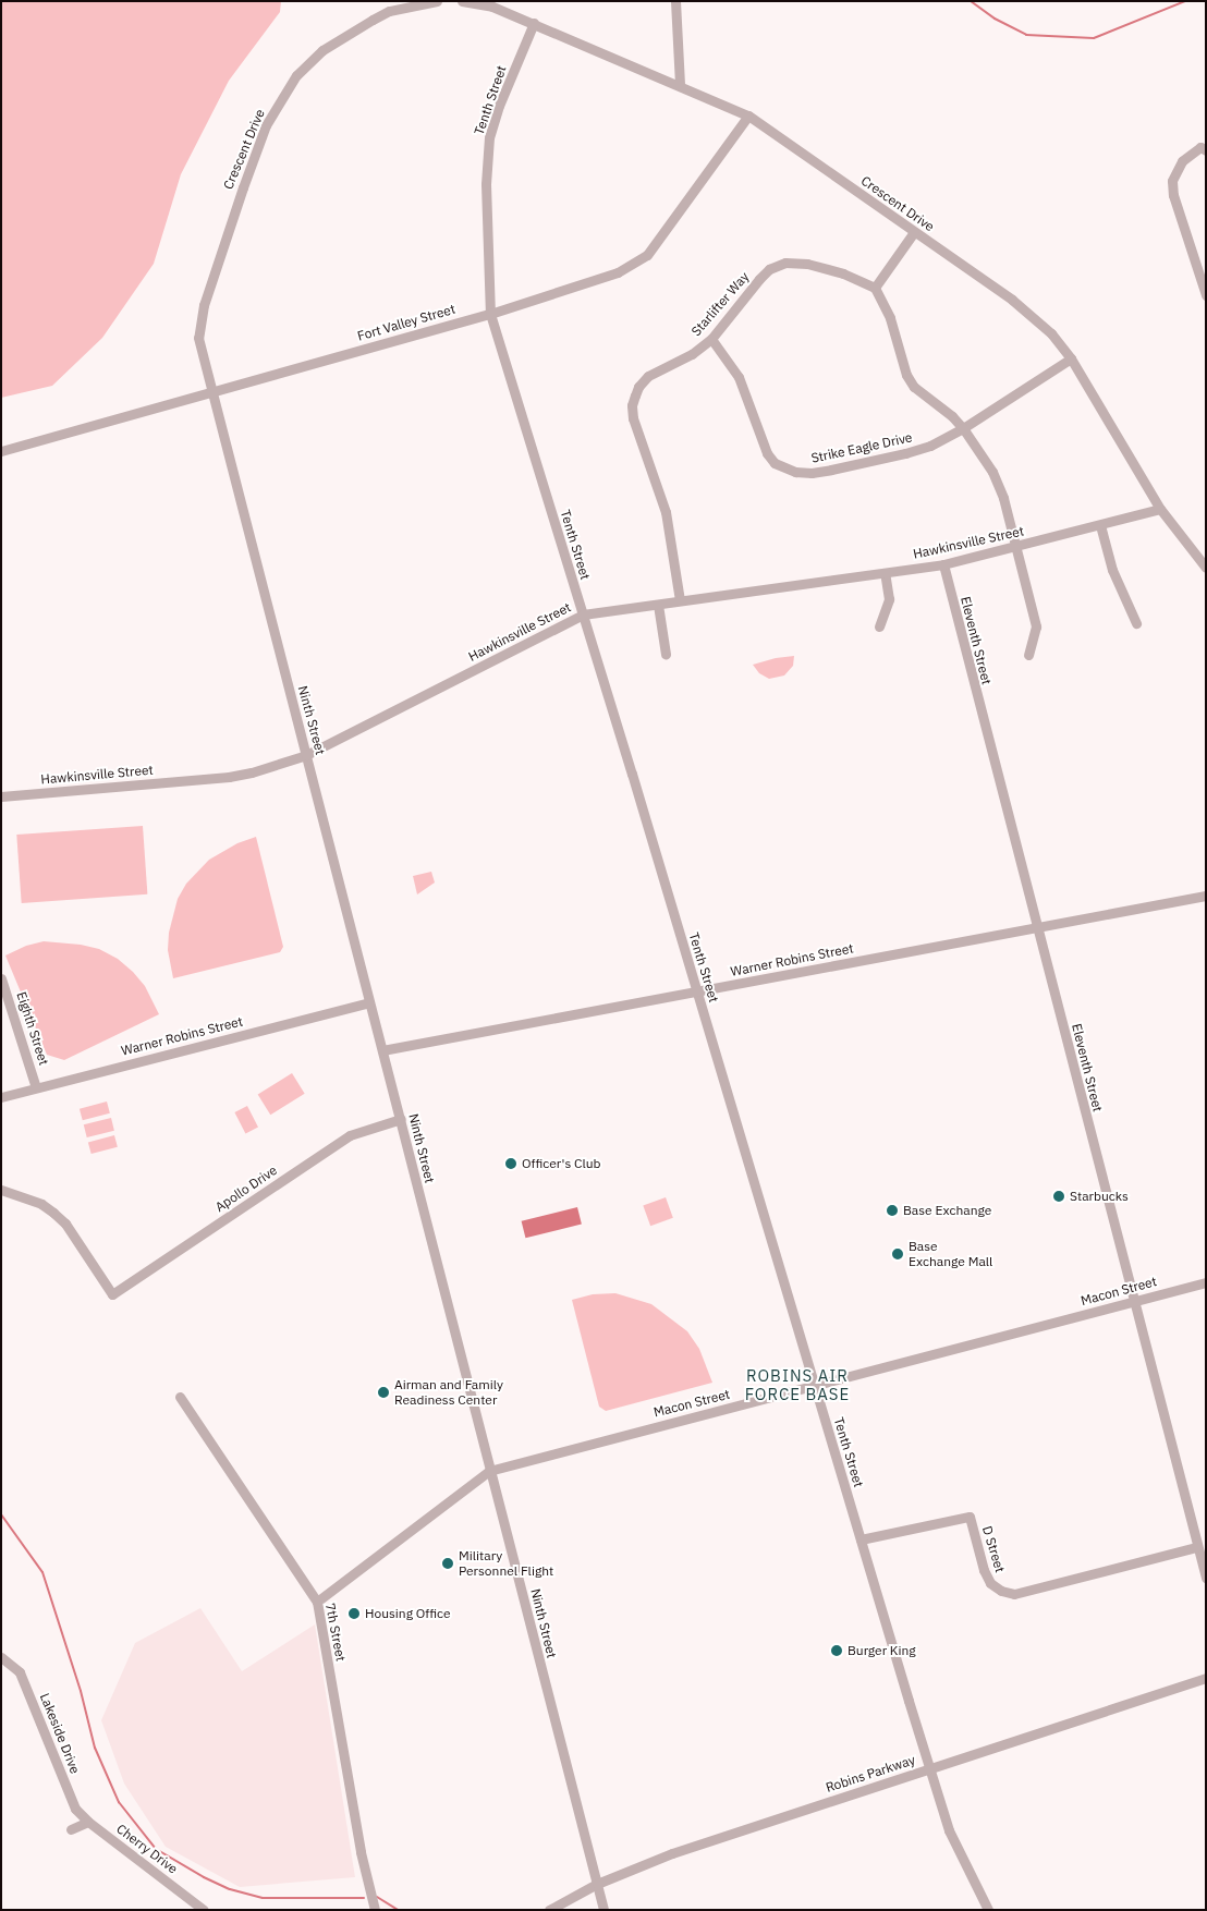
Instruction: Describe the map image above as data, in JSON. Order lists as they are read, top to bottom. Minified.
{"streets":{"street":["Tenth Street","Crescent Drive","Starlifter Way","Fort Valley Street","Strike Eagle Drive","Hawkinsville Street","Eleventh Street","Ninth Street","Warner Robins Street","Eighth Street","Apollo Drive","Macon Street","D Street","7th Street","Lakeside Drive","Robins Parkway","Cherry Drive"]},"crossings":[["Tenth Street","Crescent Drive"],["Tenth Street","Fort Valley Street"],["Tenth Street","Hawkinsville Street"],["Tenth Street","Warner Robins Street"],["Tenth Street","Macon Street"],["Tenth Street","D Street"],["Tenth Street","Robins Parkway"],["Crescent Drive","Fort Valley Street"],["Crescent Drive","Strike Eagle Drive"],["Crescent Drive","Hawkinsville Street"],["Crescent Drive","Ninth Street"],["Starlifter Way","Strike Eagle Drive"],["Starlifter Way","Hawkinsville Street"],["Fort Valley Street","Ninth Street"],["Hawkinsville Street","Eleventh Street"],["Hawkinsville Street","Ninth Street"],["Eleventh Street","Warner Robins Street"],["Eleventh Street","Macon Street"],["Eleventh Street","D Street"],["Ninth Street","Warner Robins Street"],["Ninth Street","Apollo Drive"],["Ninth Street","Macon Street"],["Ninth Street","Robins Parkway"],["Warner Robins Street","Eighth Street"],["Macon Street","7th Street"],["Lakeside Drive","Cherry Drive"]],"districts":["ROBINS AIR FORCE BASE"],"places":["Officer's Club","Starbucks","Base Exchange","Base Exchange Mall","Airman and Family Readiness Center","Military Personnel Flight","Housing Office","Burger King"]}
